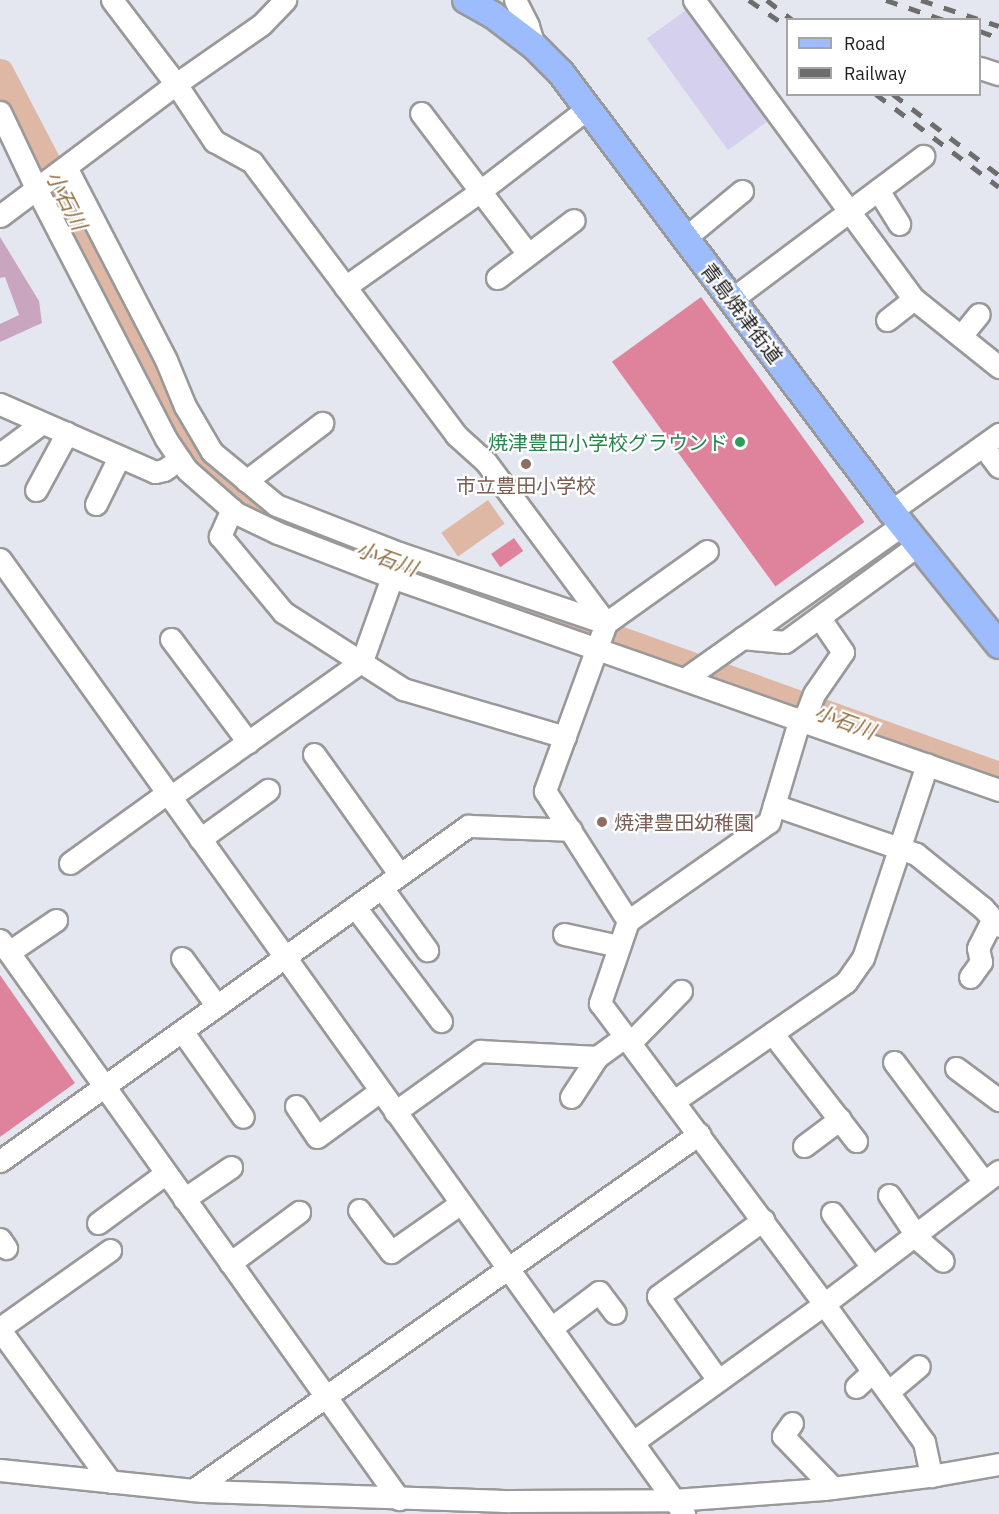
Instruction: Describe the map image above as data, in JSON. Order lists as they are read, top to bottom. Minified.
{"streets":{"main road":["青島焼津街道"]},"water":["小石川"],"places":["焼津豊田小学校グラウンド","市立豊田小学校","焼津豊田幼稚園"],"legend":["Road","Railway"]}
